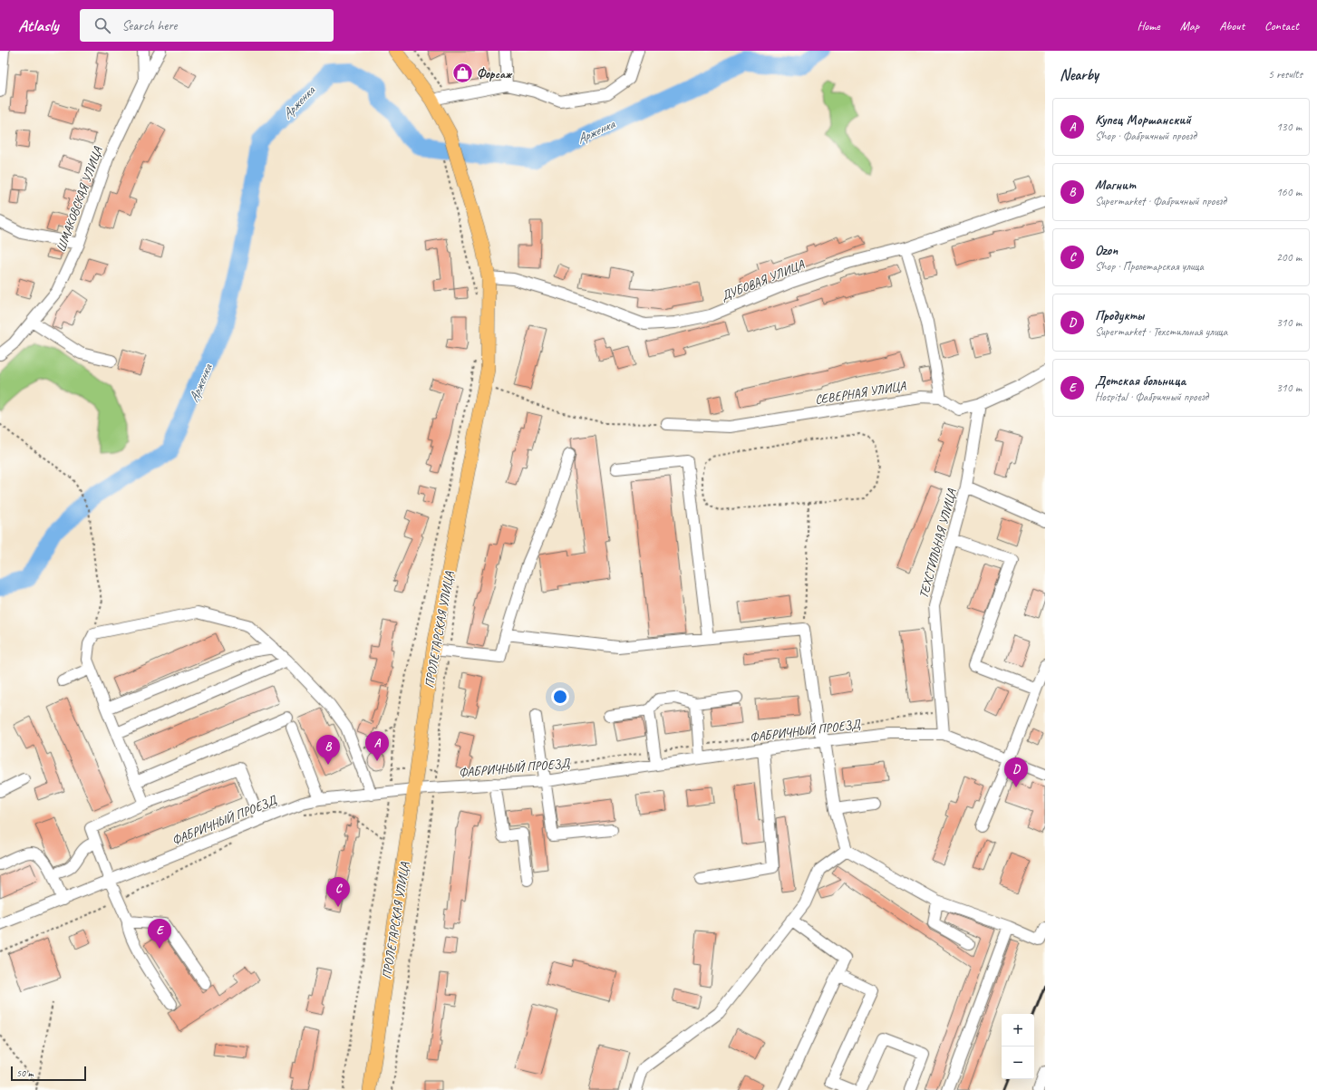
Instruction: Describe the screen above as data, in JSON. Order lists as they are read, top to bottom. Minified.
{"streets":{"main road":["ПРОЛЕТАРСКАЯ УЛИЦА"],"street":["ШМАКОВСКАЯ УЛИЦА","ДУБОВАЯ УЛИЦА","СЕВЕРНАЯ УЛИЦА","ТЕХСТИЛЬНАЯ УЛИЦА","ФАБРИЧНЫЙ ПРОЕЗД"]},"crossings":[["ДУБОВАЯ УЛИЦА","ПРОЛЕТАРСКАЯ УЛИЦА"],["ТЕХСТИЛЬНАЯ УЛИЦА","ФАБРИЧНЫЙ ПРОЕЗД"],["ПРОЛЕТАРСКАЯ УЛИЦА","ФАБРИЧНЫЙ ПРОЕЗД"]],"water":["Арженка"],"places":{"shop":["Форсаж"]},"scale_bar":"50 m","page":{"header":"Atlasly","search":"Search here","nav":["Home","Map","About","Contact"],"heading":["Nearby","5 results"],"list":[{"mark":"A","name":"Купец Моршанский","note":"Shop · Фабричный проезд","value":"130 m"},{"mark":"B","name":"Магнит","note":"Supermarket · Фабричный проезд","value":"160 m"},{"mark":"C","name":"Ozon","note":"Shop · Пролетарская улица","value":"200 m"},{"mark":"D","name":"Продукты","note":"Supermarket · Техстильная улица","value":"310 m"},{"mark":"E","name":"Детская больница","note":"Hospital · Фабричный проезд","value":"310 m"}],"pins":["A","B","D","C","E"],"map_buttons":["+","−"],"scale":"50 m"}}
